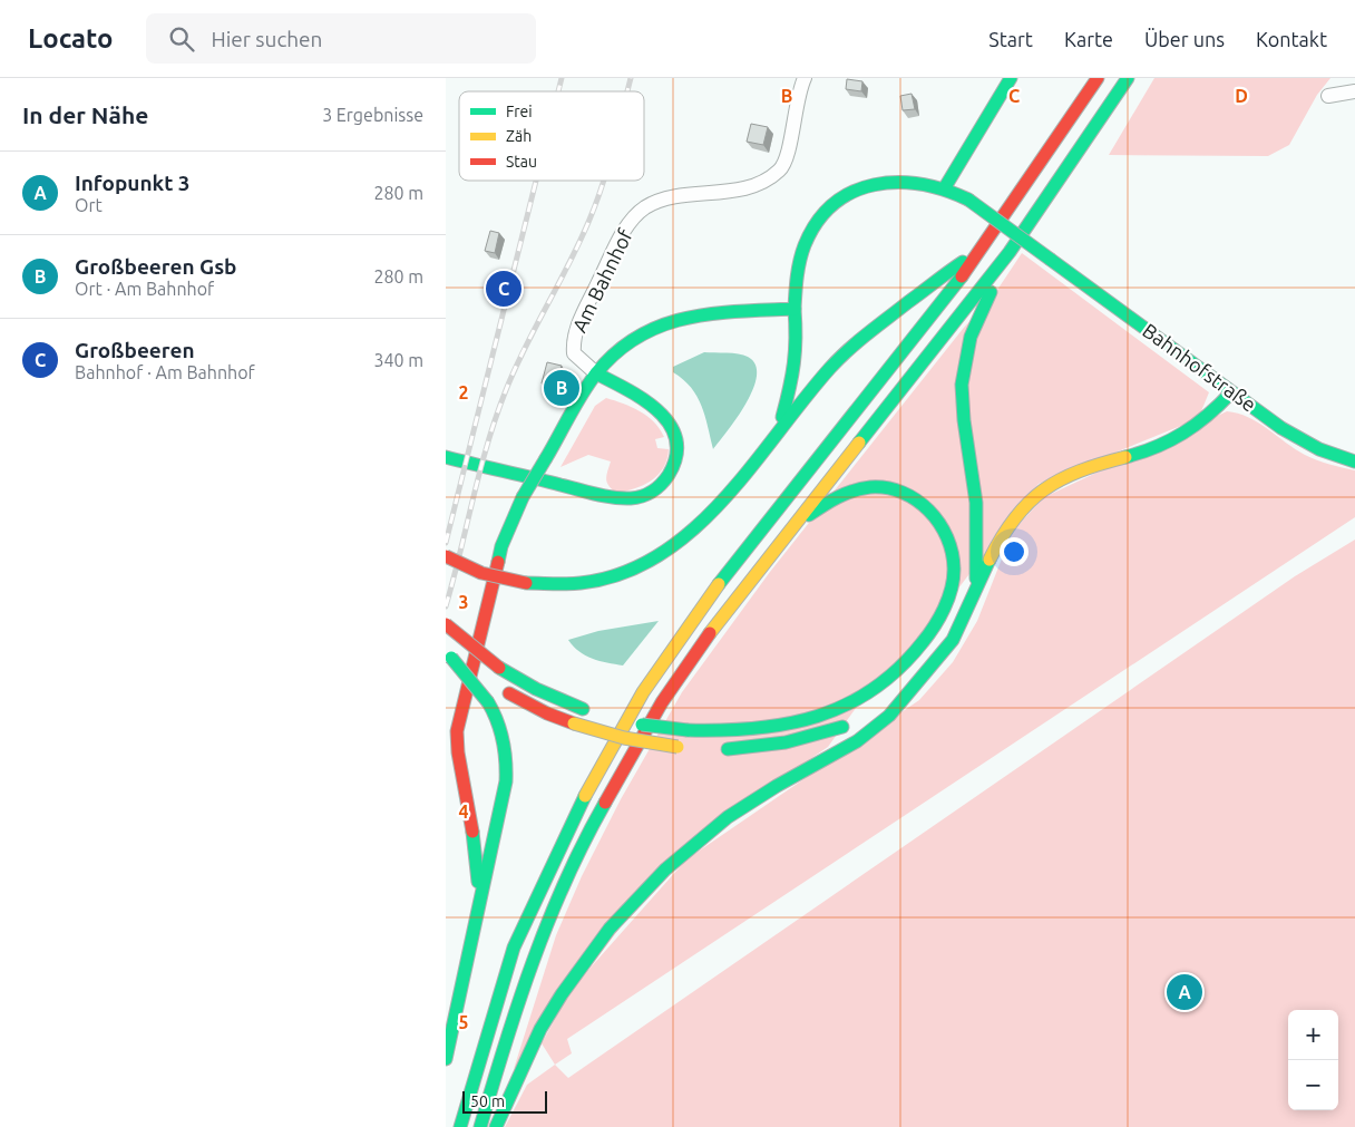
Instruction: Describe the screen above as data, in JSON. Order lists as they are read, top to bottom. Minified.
{"streets":{"main road":["Am Bahnhof","Bahnhofstraße"]},"legend":["Frei","Zäh","Stau"],"scale_bar":"50 m","page":{"header":"Locato","search":"Hier suchen","nav":["Start","Karte","Über uns","Kontakt"],"heading":["In der Nähe","3 Ergebnisse"],"list":[{"mark":"A","name":"Infopunkt 3","note":"Ort","value":"280 m"},{"mark":"B","name":"Großbeeren Gsb","note":"Ort · Am Bahnhof","value":"280 m"},{"mark":"C","name":"Großbeeren","note":"Bahnhof · Am Bahnhof","value":"340 m"}],"pins":["C","B","A"],"map_buttons":["+","−"],"scale":"50 m"},"grid":{"columns":["B","C","D"],"rows":["2","3","4","5"]}}
